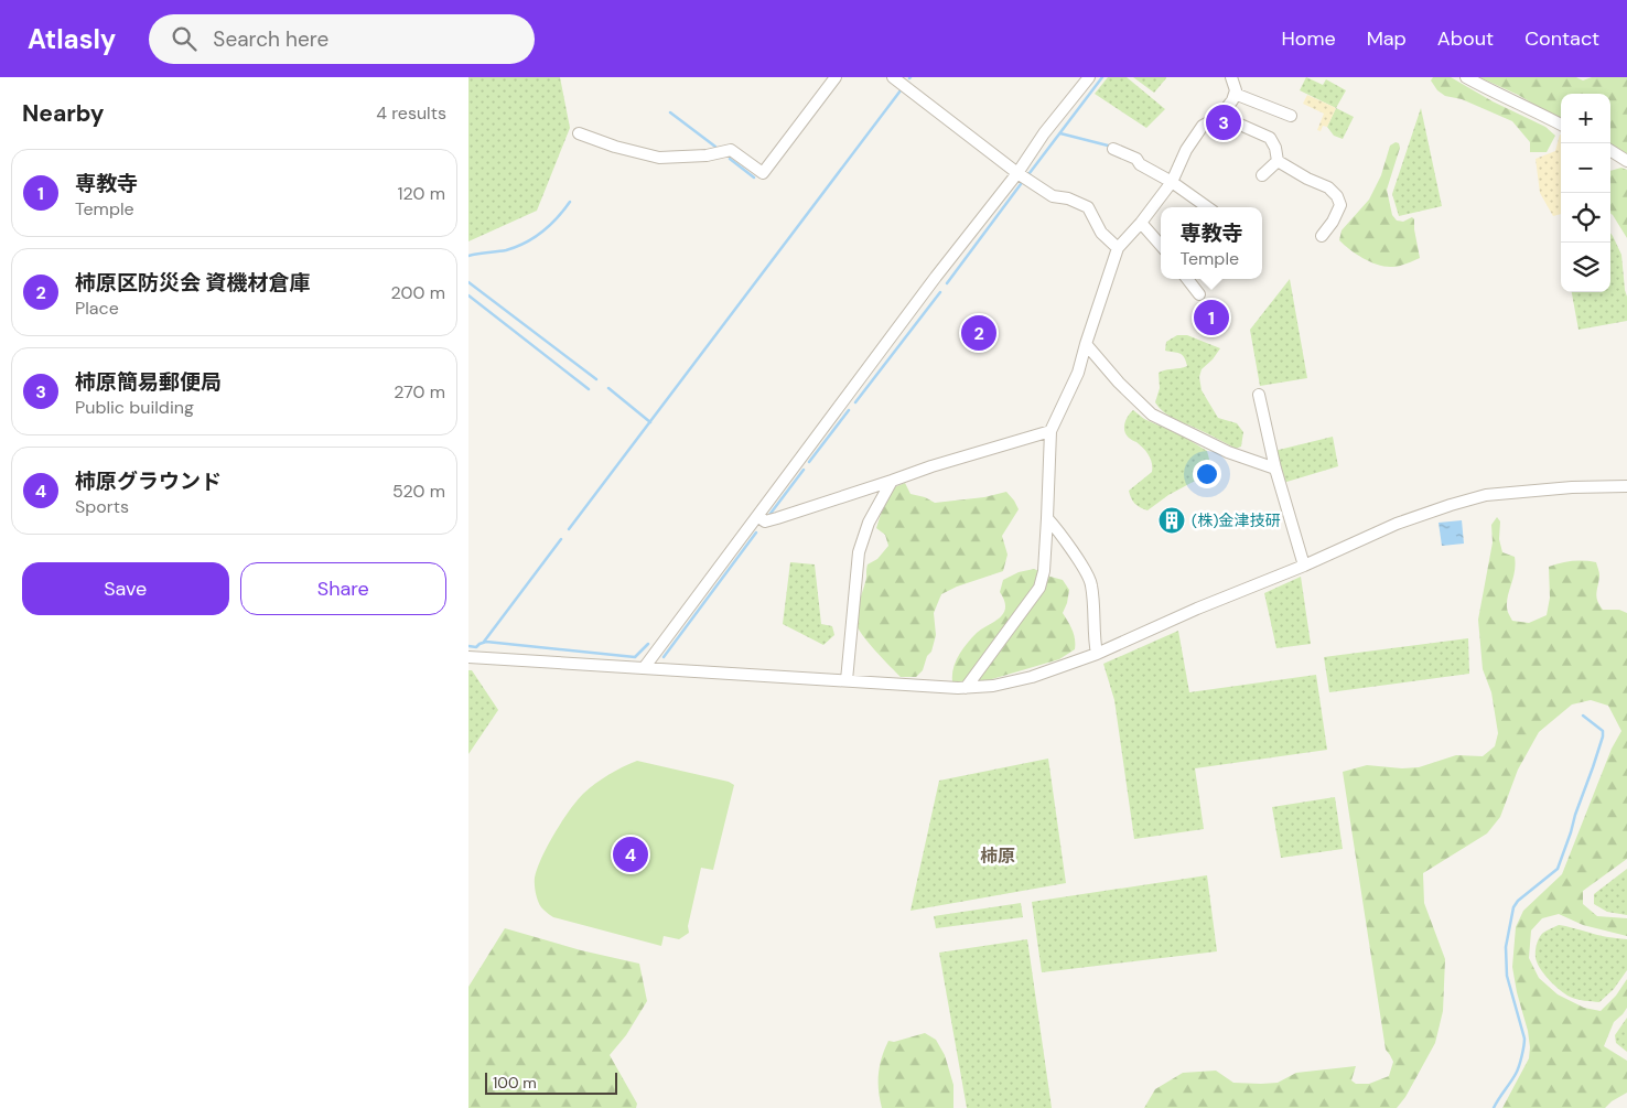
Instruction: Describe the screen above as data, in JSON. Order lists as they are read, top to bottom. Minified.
{"districts":["柿原"],"places":{"building":["(株)金津技研"]},"scale_bar":"100 m","page":{"header":"Atlasly","search":"Search here","nav":["Home","Map","About","Contact"],"heading":["Nearby","4 results"],"map_buttons":["+","−"],"pins":["3","1","2","4"],"list":[{"mark":"1","name":"専教寺","note":"Temple","value":"120 m"},{"mark":"2","name":"柿原区防災会 資機材倉庫","note":"Place","value":"200 m"},{"mark":"3","name":"柿原簡易郵便局","note":"Public building","value":"270 m"},{"mark":"4","name":"柿原グラウンド","note":"Sports","value":"520 m"}],"popup":["専教寺","Temple"],"buttons":["Save","Share"],"scale":"100 m"}}
